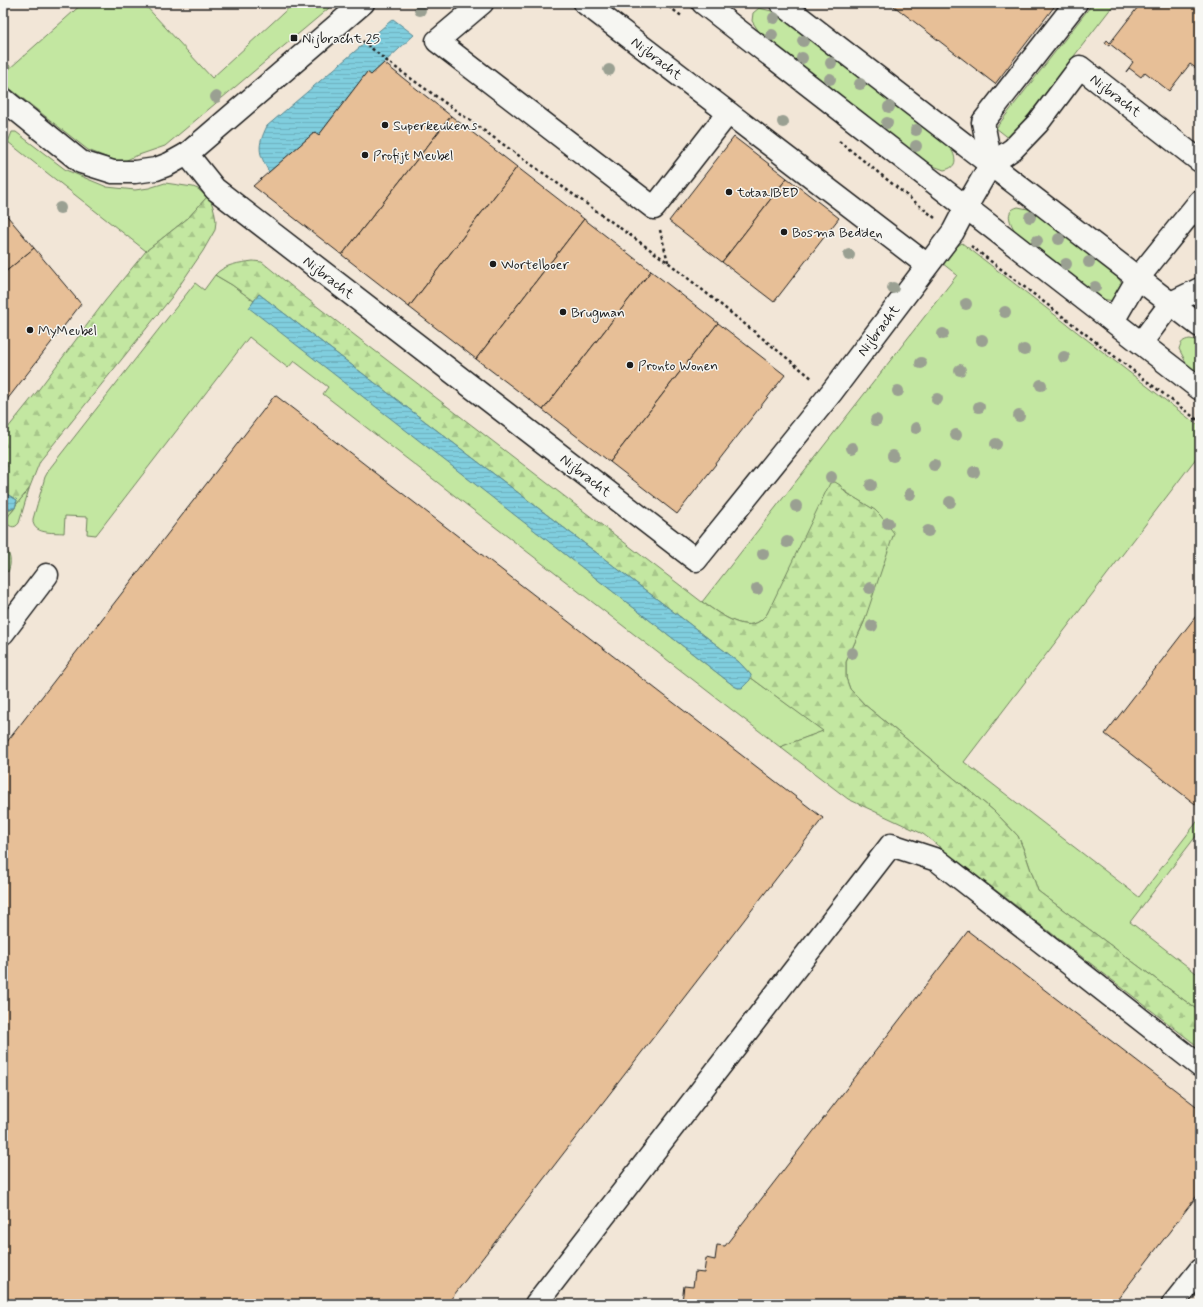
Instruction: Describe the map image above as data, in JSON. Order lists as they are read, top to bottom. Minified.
{"streets":{"street":["Nijbracht"]},"places":{"transit":["Nijbracht 25"],"other":["Superkeukens","Profijt Meubel","totaalBED","Bosma Bedden","Wortelboer","Brugman","MyMeubel","Pronto Wonen"]}}
